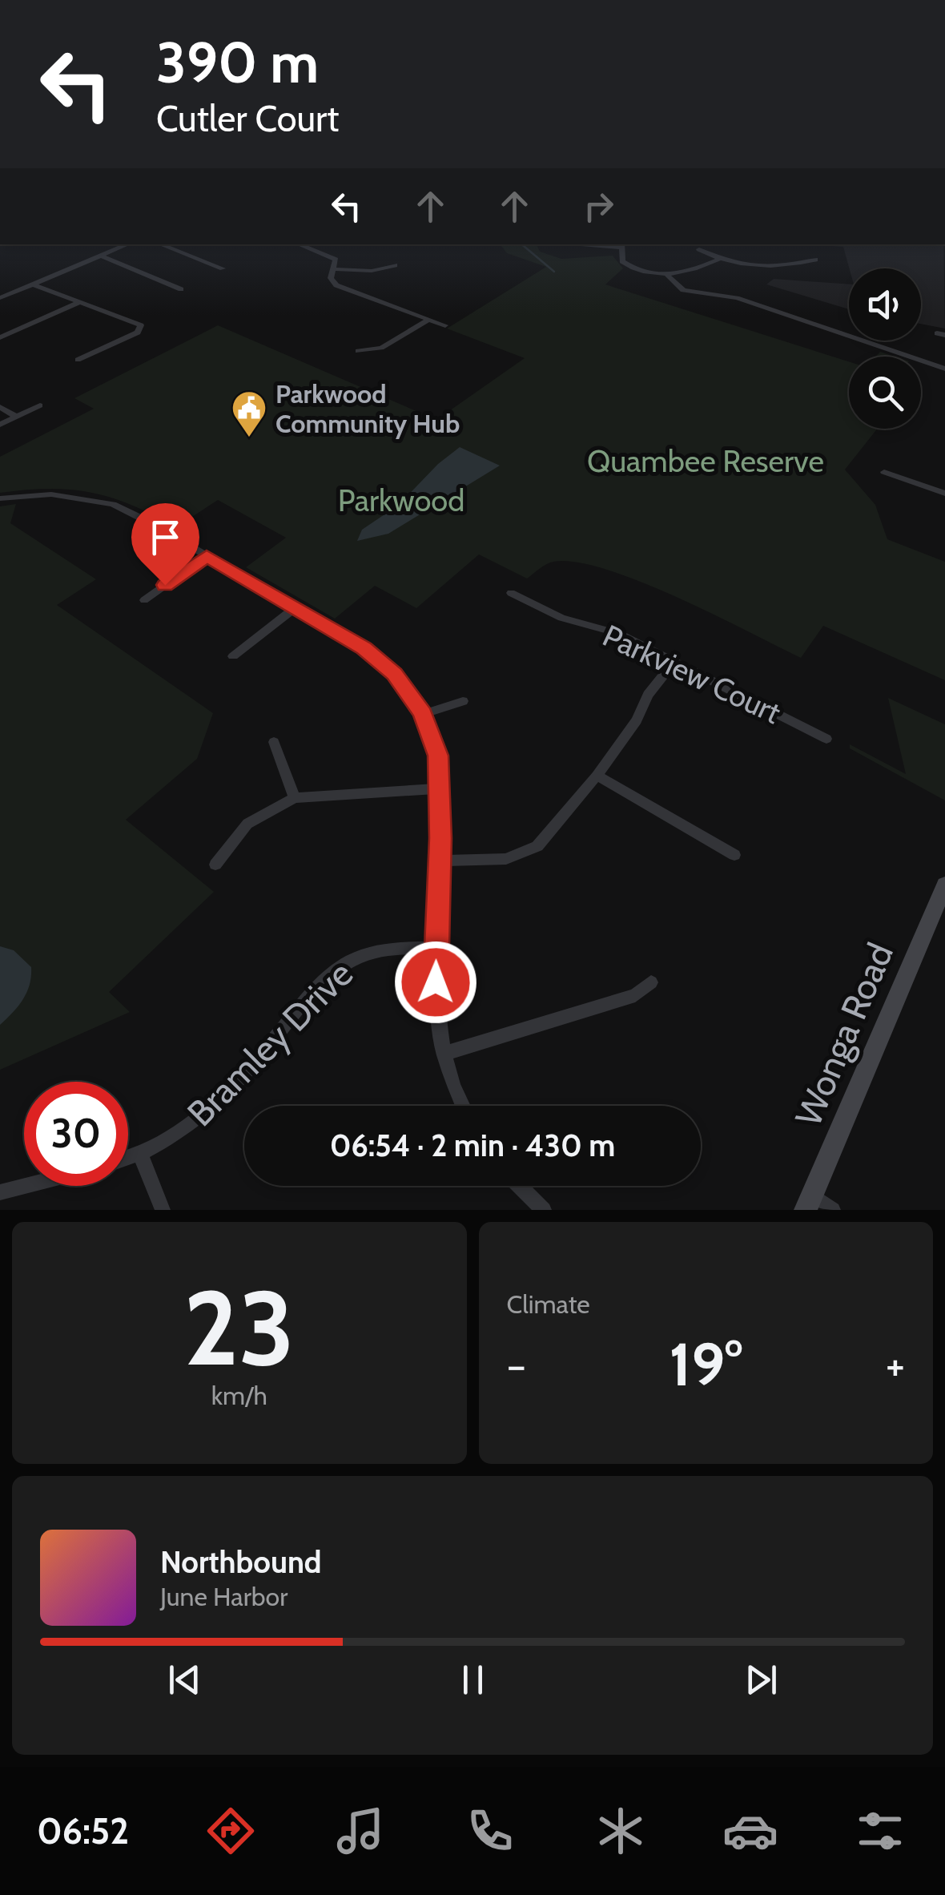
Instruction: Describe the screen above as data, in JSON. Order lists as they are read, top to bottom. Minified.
{"streets":{"main road":["Wonga Road"],"street":["Parkview Court","Bramley Drive"]},"parks":["Quambee Reserve","Parkwood"],"places":{"public building":["Parkwood Community Hub"]},"page":{"turn":["390 m","Cutler Court"],"limit":"30","trip":"06:54 · 2 min · 430 m","tile":[["23","km/h"],"Climate"],"heat":["−","19°","+"],"song":["Northbound","June Harbor"],"tabs":"06:52"}}
